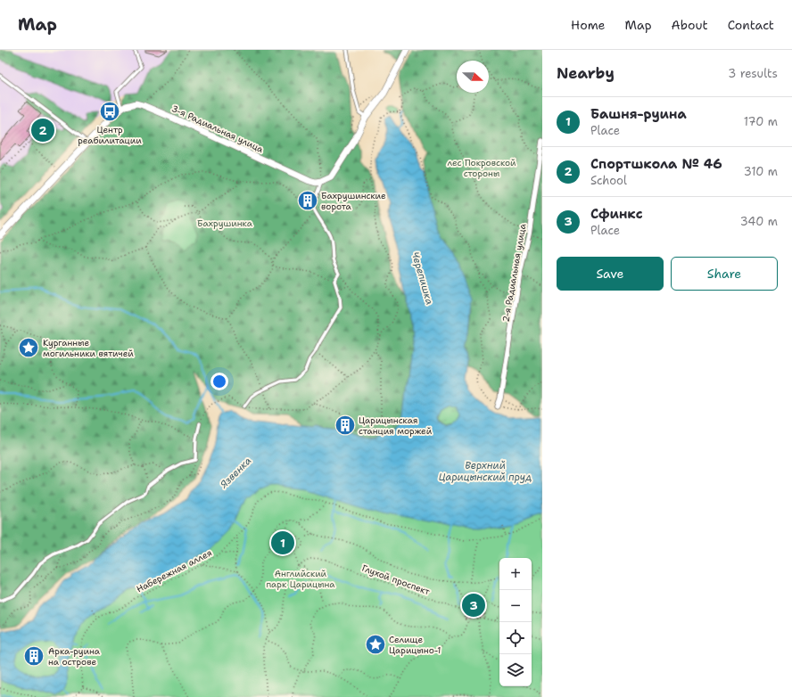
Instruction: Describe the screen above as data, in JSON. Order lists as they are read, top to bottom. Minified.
{"streets":{"street":["3-я Радиальная улица","2-я Радиальная улица"],"path":["Набережная аллея","Глухой проспект"]},"water":["Черепишка","Верхний Царицынский пруд","Язвенка"],"parks":["лес Покровской стороны","Бахрушинка","Английский парк Царицына"],"places":{"bus stop":["Центр реабилитации"],"building":["Бахрушинские ворота","Царицынская станция моржей","Арка-руина на острове"],"place":["Курганные могильники вятичей","Селище Царицыно-1"]},"north":"right","page":{"header":"Map","nav":["Home","Map","About","Contact"],"heading":["Nearby","3 results"],"list":[{"mark":"1","name":"Башня-руина","note":"Place","value":"170 m"},{"mark":"2","name":"Спортшкола № 46","note":"School","value":"310 m"},{"mark":"3","name":"Сфинкс","note":"Place","value":"340 m"}],"pins":["2","1","3"],"buttons":["Save","Share"],"map_buttons":["+","−"]}}
